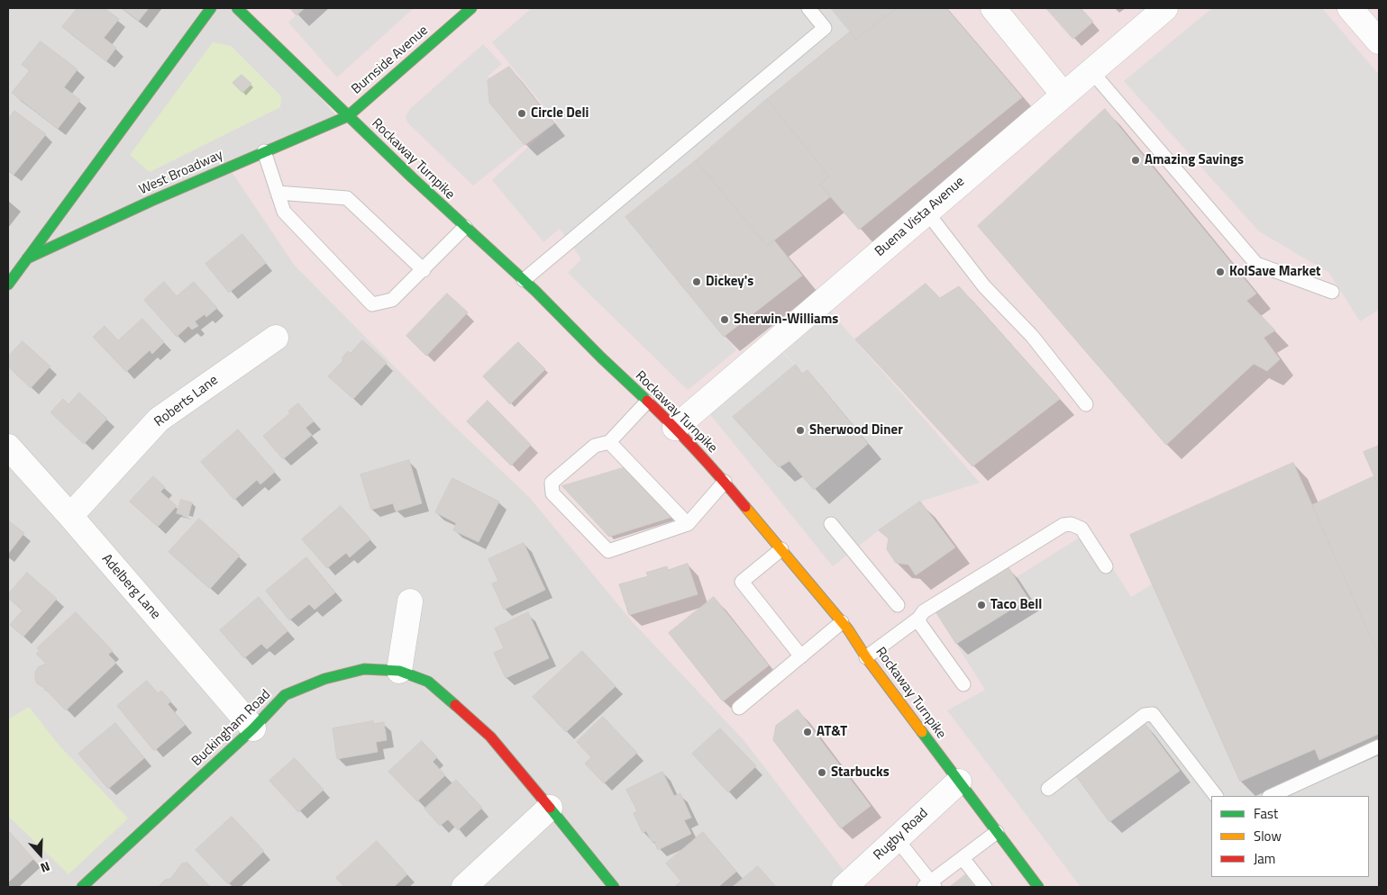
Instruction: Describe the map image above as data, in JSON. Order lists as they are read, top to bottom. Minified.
{"streets":{"main road":["Burnside Avenue","Rockaway Turnpike","West Broadway","Buckingham Road"],"street":["Buena Vista Avenue","Roberts Lane","Adelberg Lane","Rugby Road"]},"crossings":[["Burnside Avenue","Rockaway Turnpike"],["Burnside Avenue","West Broadway"],["Rockaway Turnpike","West Broadway"],["Rockaway Turnpike","Buena Vista Avenue"],["Rockaway Turnpike","Rugby Road"],["Roberts Lane","Adelberg Lane"],["Adelberg Lane","Buckingham Road"]],"places":["Circle Deli","Amazing Savings","KolSave Market","Dickey's","Sherwin-Williams","Sherwood Diner","Taco Bell","AT&T","Starbucks"],"legend":["Fast","Slow","Jam"],"north":"bottom"}
